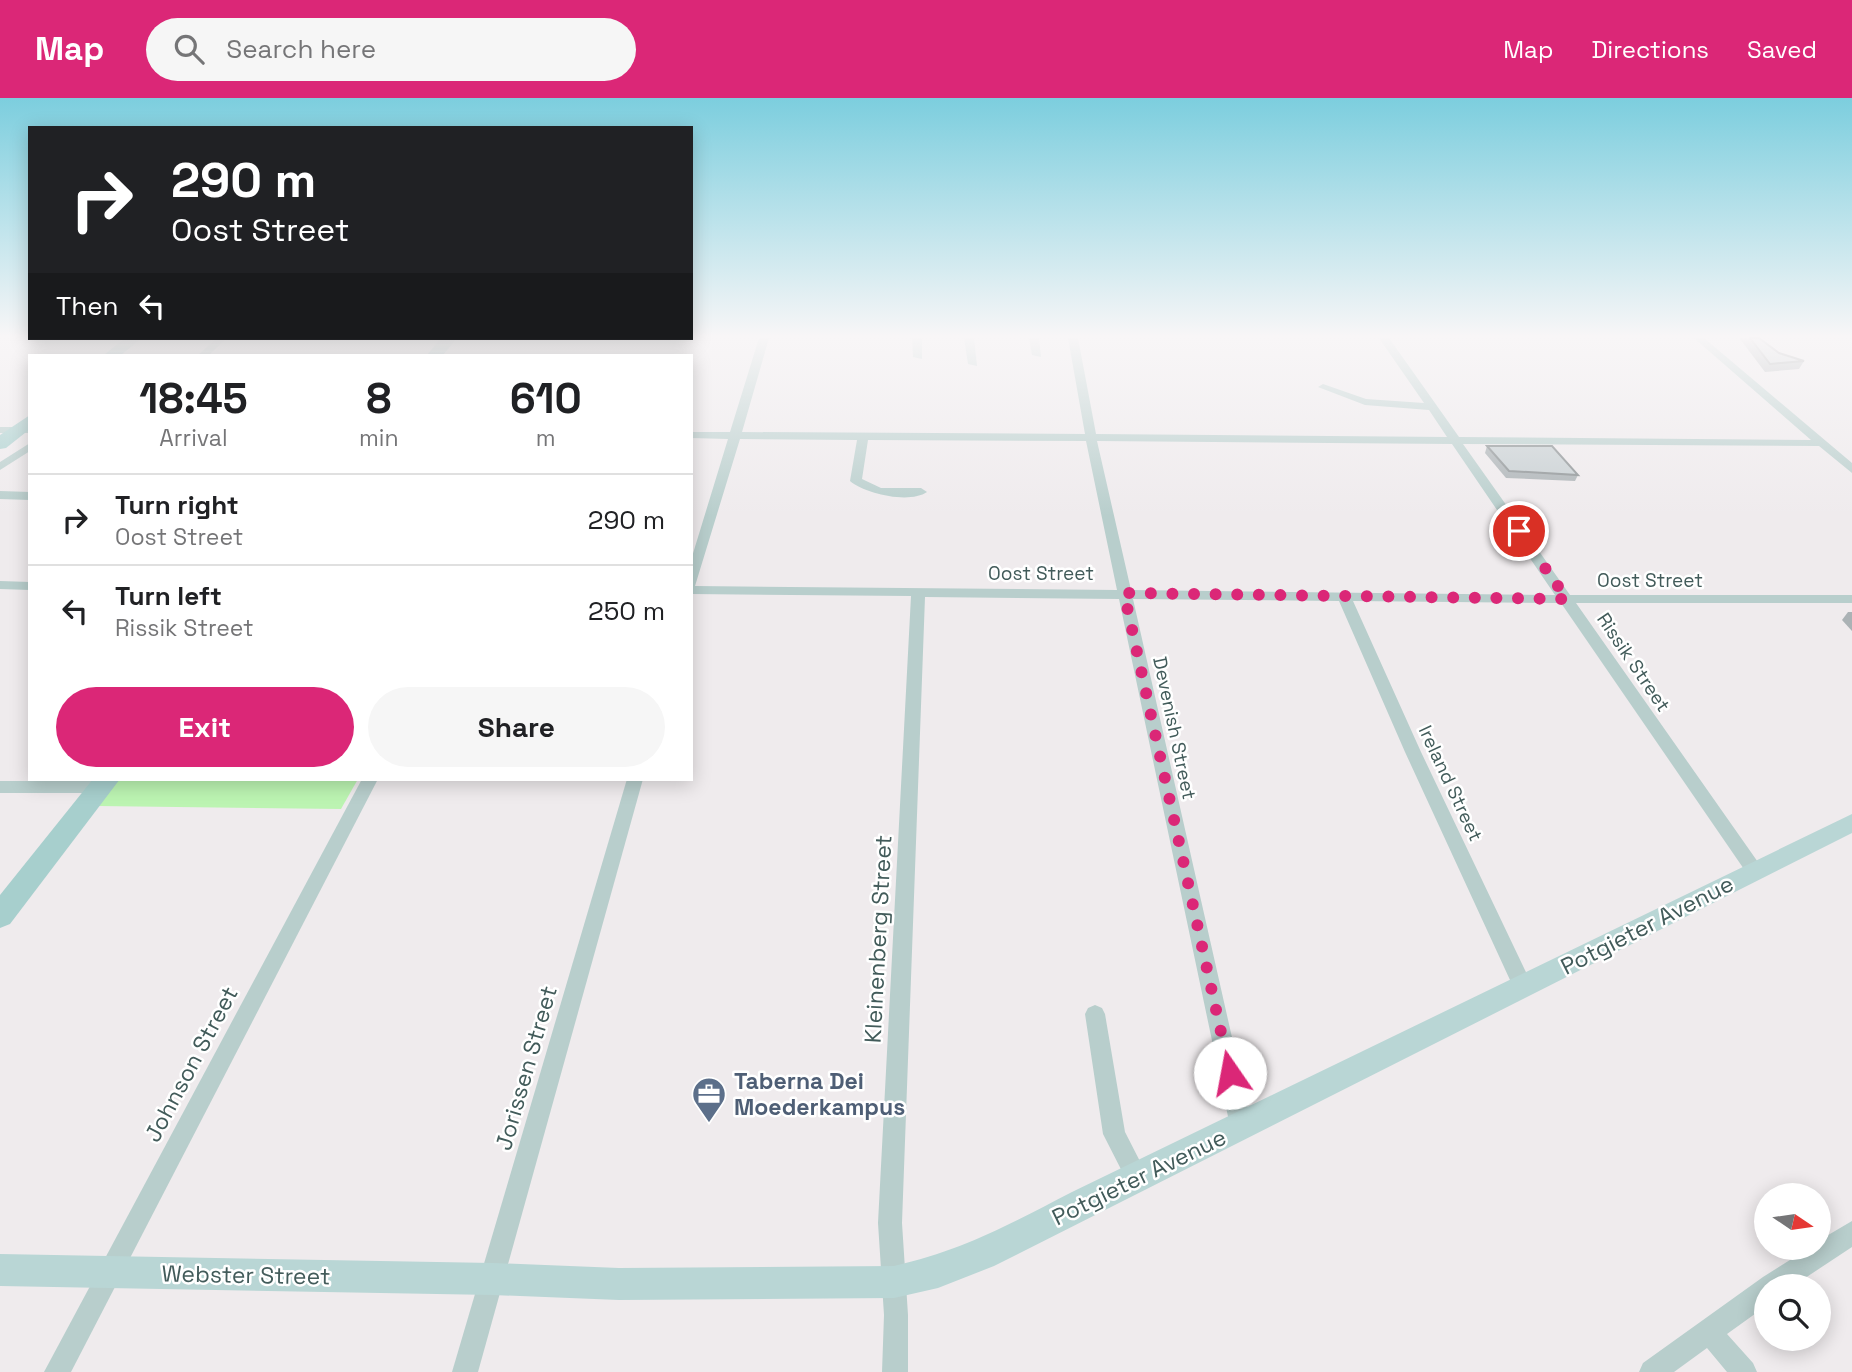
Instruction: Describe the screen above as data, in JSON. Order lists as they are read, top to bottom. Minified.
{"streets":{"street":["Oost Street","Rissik Street","Devenish Street","Ireland Street","Potgieter Avenue","Kleinenberg Street","Johnson Street","Jorissen Street","Webster Street"]},"crossings":[["Oost Street","Rissik Street"],["Oost Street","Devenish Street"],["Oost Street","Ireland Street"],["Oost Street","Kleinenberg Street"],["Rissik Street","Potgieter Avenue"],["Devenish Street","Potgieter Avenue"],["Ireland Street","Potgieter Avenue"],["Potgieter Avenue","Kleinenberg Street"],["Potgieter Avenue","Jorissen Street"],["Potgieter Avenue","Webster Street"],["Johnson Street","Webster Street"],["Jorissen Street","Webster Street"]],"places":{"office":["Taberna Dei Moederkampus"]},"north":"right","page":{"header":"Map","search":"Search here","nav":["Map","Directions","Saved"],"turn":["290 m","Oost Street"],"then":"Then","eta":["18:45","Arrival","8","min","610","m"],"list":[{"name":"Turn right","note":"Oost Street","value":"290 m"},{"name":"Turn left","note":"Rissik Street","value":"250 m"}],"buttons":["Exit","Share"]}}
